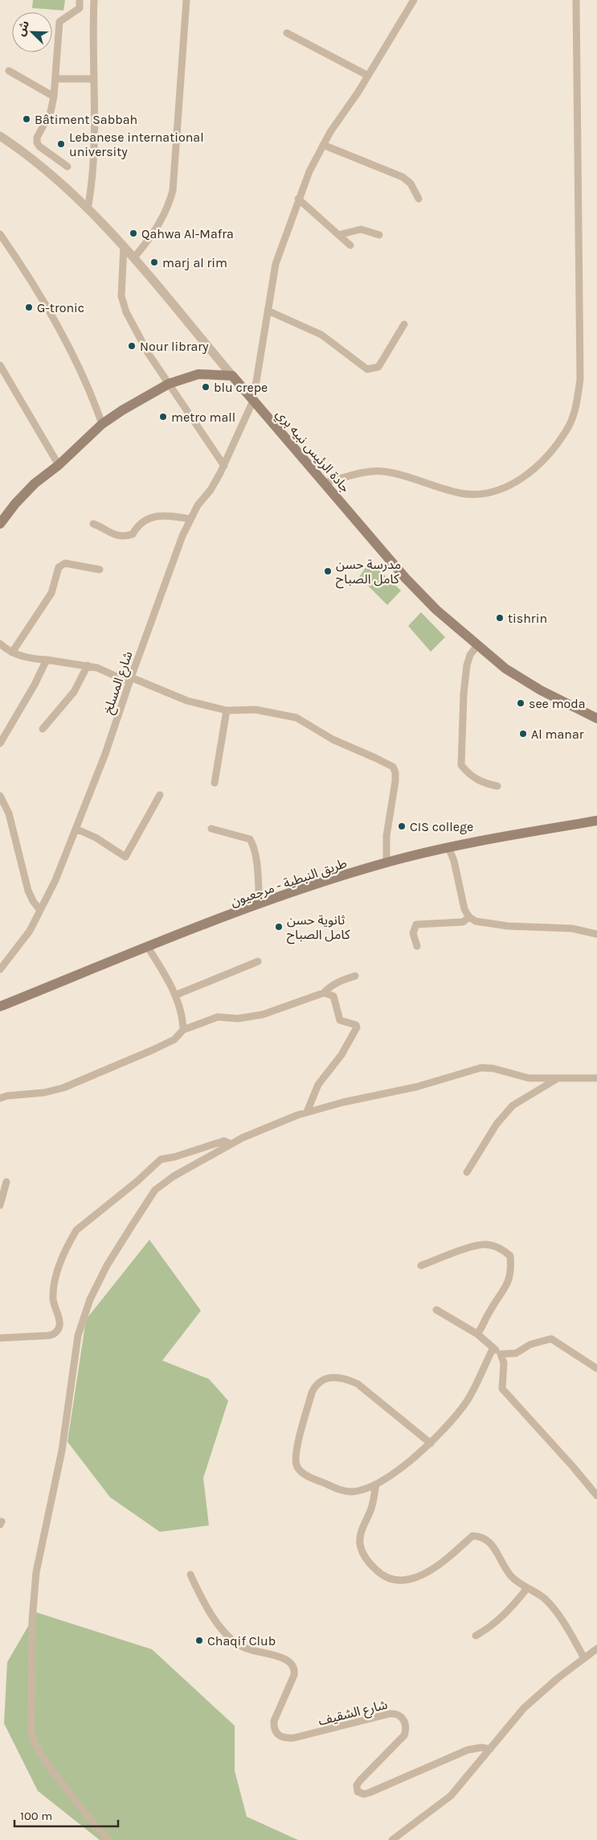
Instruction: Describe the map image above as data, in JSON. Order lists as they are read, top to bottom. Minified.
{"streets":{"main road":["جادة الرئيس نبيه بري","طريق النبطية - مرجعيون"],"street":["شارع المسلخ","شارع الشقيف"]},"crossings":[["جادة الرئيس نبيه بري","شارع المسلخ"]],"places":["Bâtiment Sabbah","Lebanese international university","Qahwa Al-Mafra","marj al rim","G-tronic","Nour library","blu crepe","metro mall","مدرسة حسن كامل الصباح","tishrin","see moda","Al manar","CIS college","ثانوية حسن كامل الصباح","Chaqif Club"],"scale_bar":"100 m","north":"top left"}
